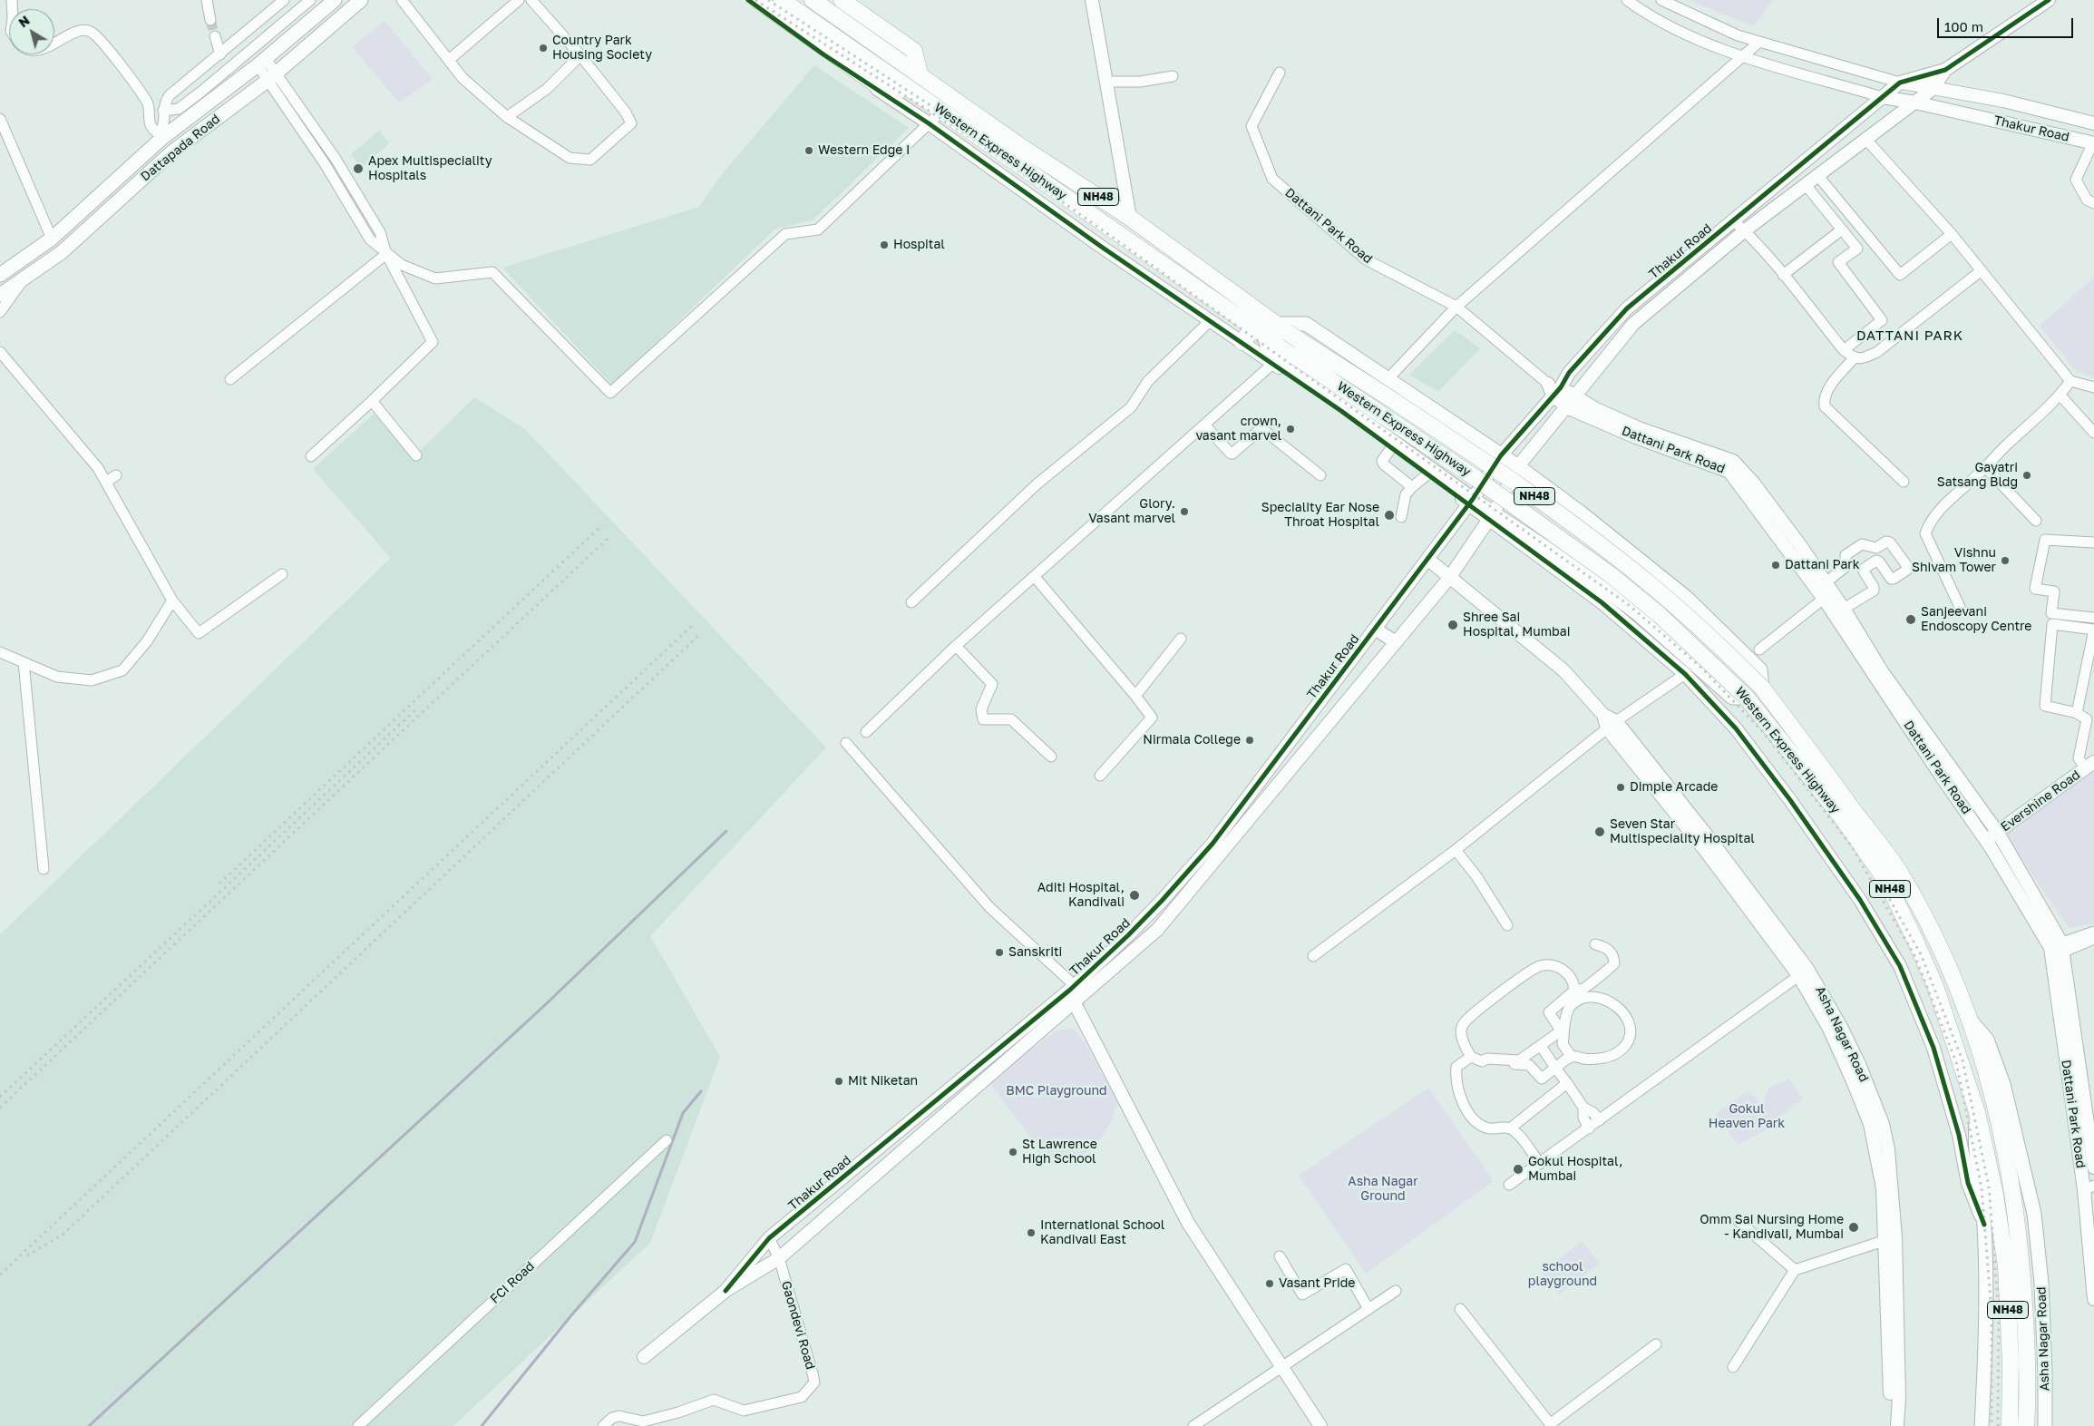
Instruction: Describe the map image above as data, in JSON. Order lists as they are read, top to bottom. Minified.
{"streets":{"highway":["Western Express Highway","NH48"],"main road":["Dattapada Road","Asha Nagar Road"],"street":["Thakur Road","Dattani Park Road","Evershine Road","FCI Road","Gaondevi Road"]},"crossings":[["Thakur Road","Dattani Park Road"],["Thakur Road","Asha Nagar Road"],["Thakur Road","Gaondevi Road"],["Western Express Highway","Asha Nagar Road"],["Dattani Park Road","Evershine Road"]],"districts":["DATTANI PARK"],"parks":["BMC Playground","Gokul Heaven Park","Asha Nagar Ground","school playground"],"places":["Country Park Housing Society","Western Edge I","Apex Multispeciality Hospitals","Hospital","crown, vasant marvel","Gayatri Satsang Bldg","Glory. Vasant marvel","Speciality Ear Nose Throat Hospital","Vishnu Shivam Tower","Dattani Park","Sanjeevani Endoscopy Centre","Shree Sai Hospital, Mumbai","Nirmala College","Dimple Arcade","Seven Star Multispeciality Hospital","Aditi Hospital, Kandivali","Sanskriti","Mit Niketan","St Lawrence High School","Gokul Hospital, Mumbai","Omm Sai Nursing Home - Kandivali, Mumbai","International School Kandivali East","Vasant Pride"],"scale_bar":"100 m","north":"top left"}
